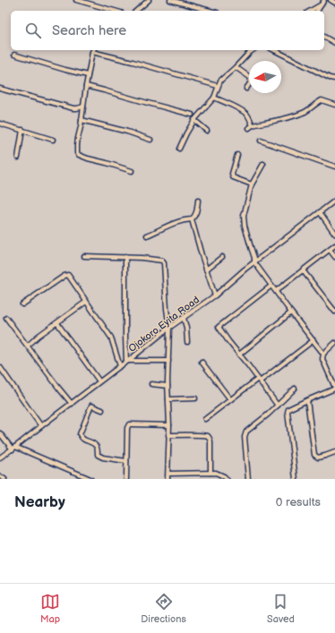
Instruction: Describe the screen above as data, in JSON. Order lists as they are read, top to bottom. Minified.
{"streets":{"street":["Ojokoro Eyita Road"]},"north":"left","page":{"search":"Search here","heading":["Nearby","0 results"],"nav":["Map","Directions","Saved"]}}
